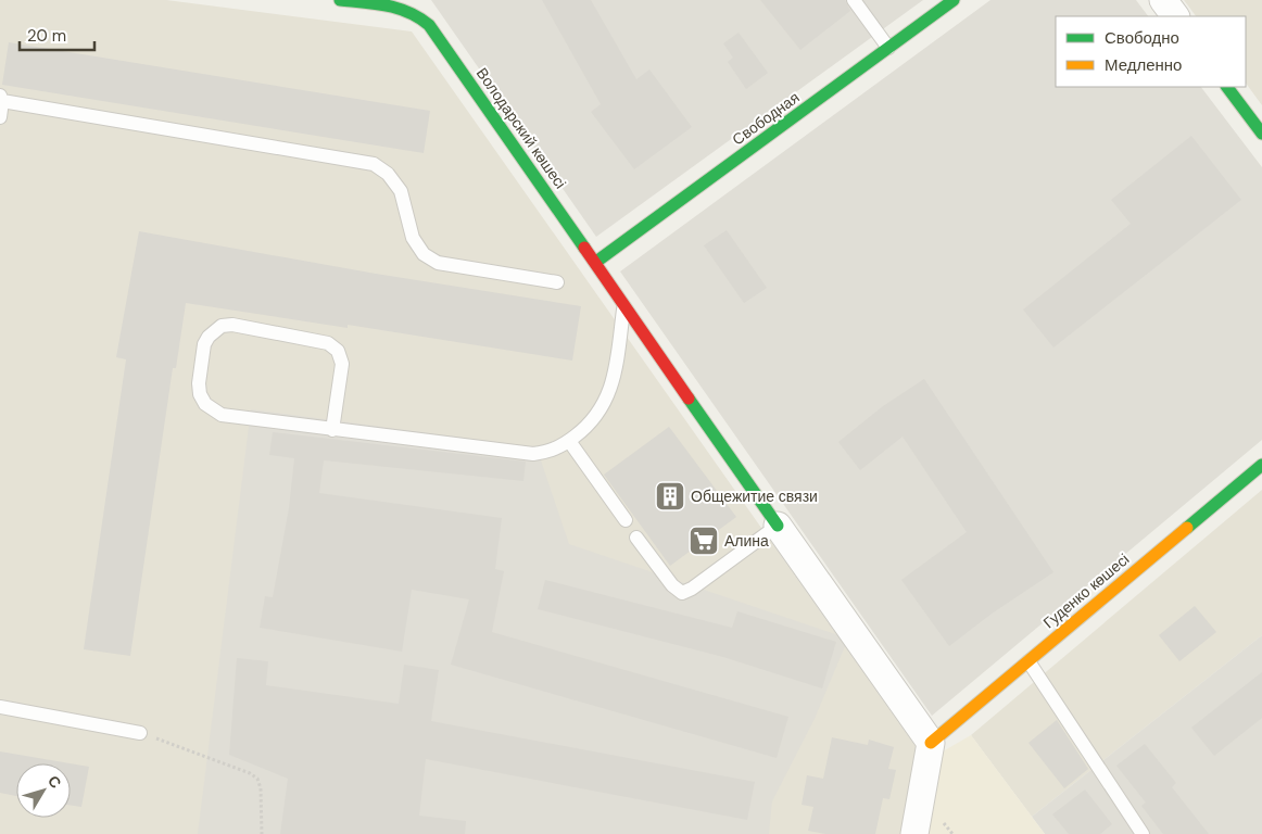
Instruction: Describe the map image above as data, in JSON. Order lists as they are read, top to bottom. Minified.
{"streets":{"street":["Свободная","Володарский көшесі","Гуденко көшесі"]},"crossings":[["Свободная","Володарский көшесі"]],"places":{"building":["Общежитие связи"],"supermarket":["Алина"]},"legend":["Свободно","Медленно"],"scale_bar":"20 m","north":"top right"}
